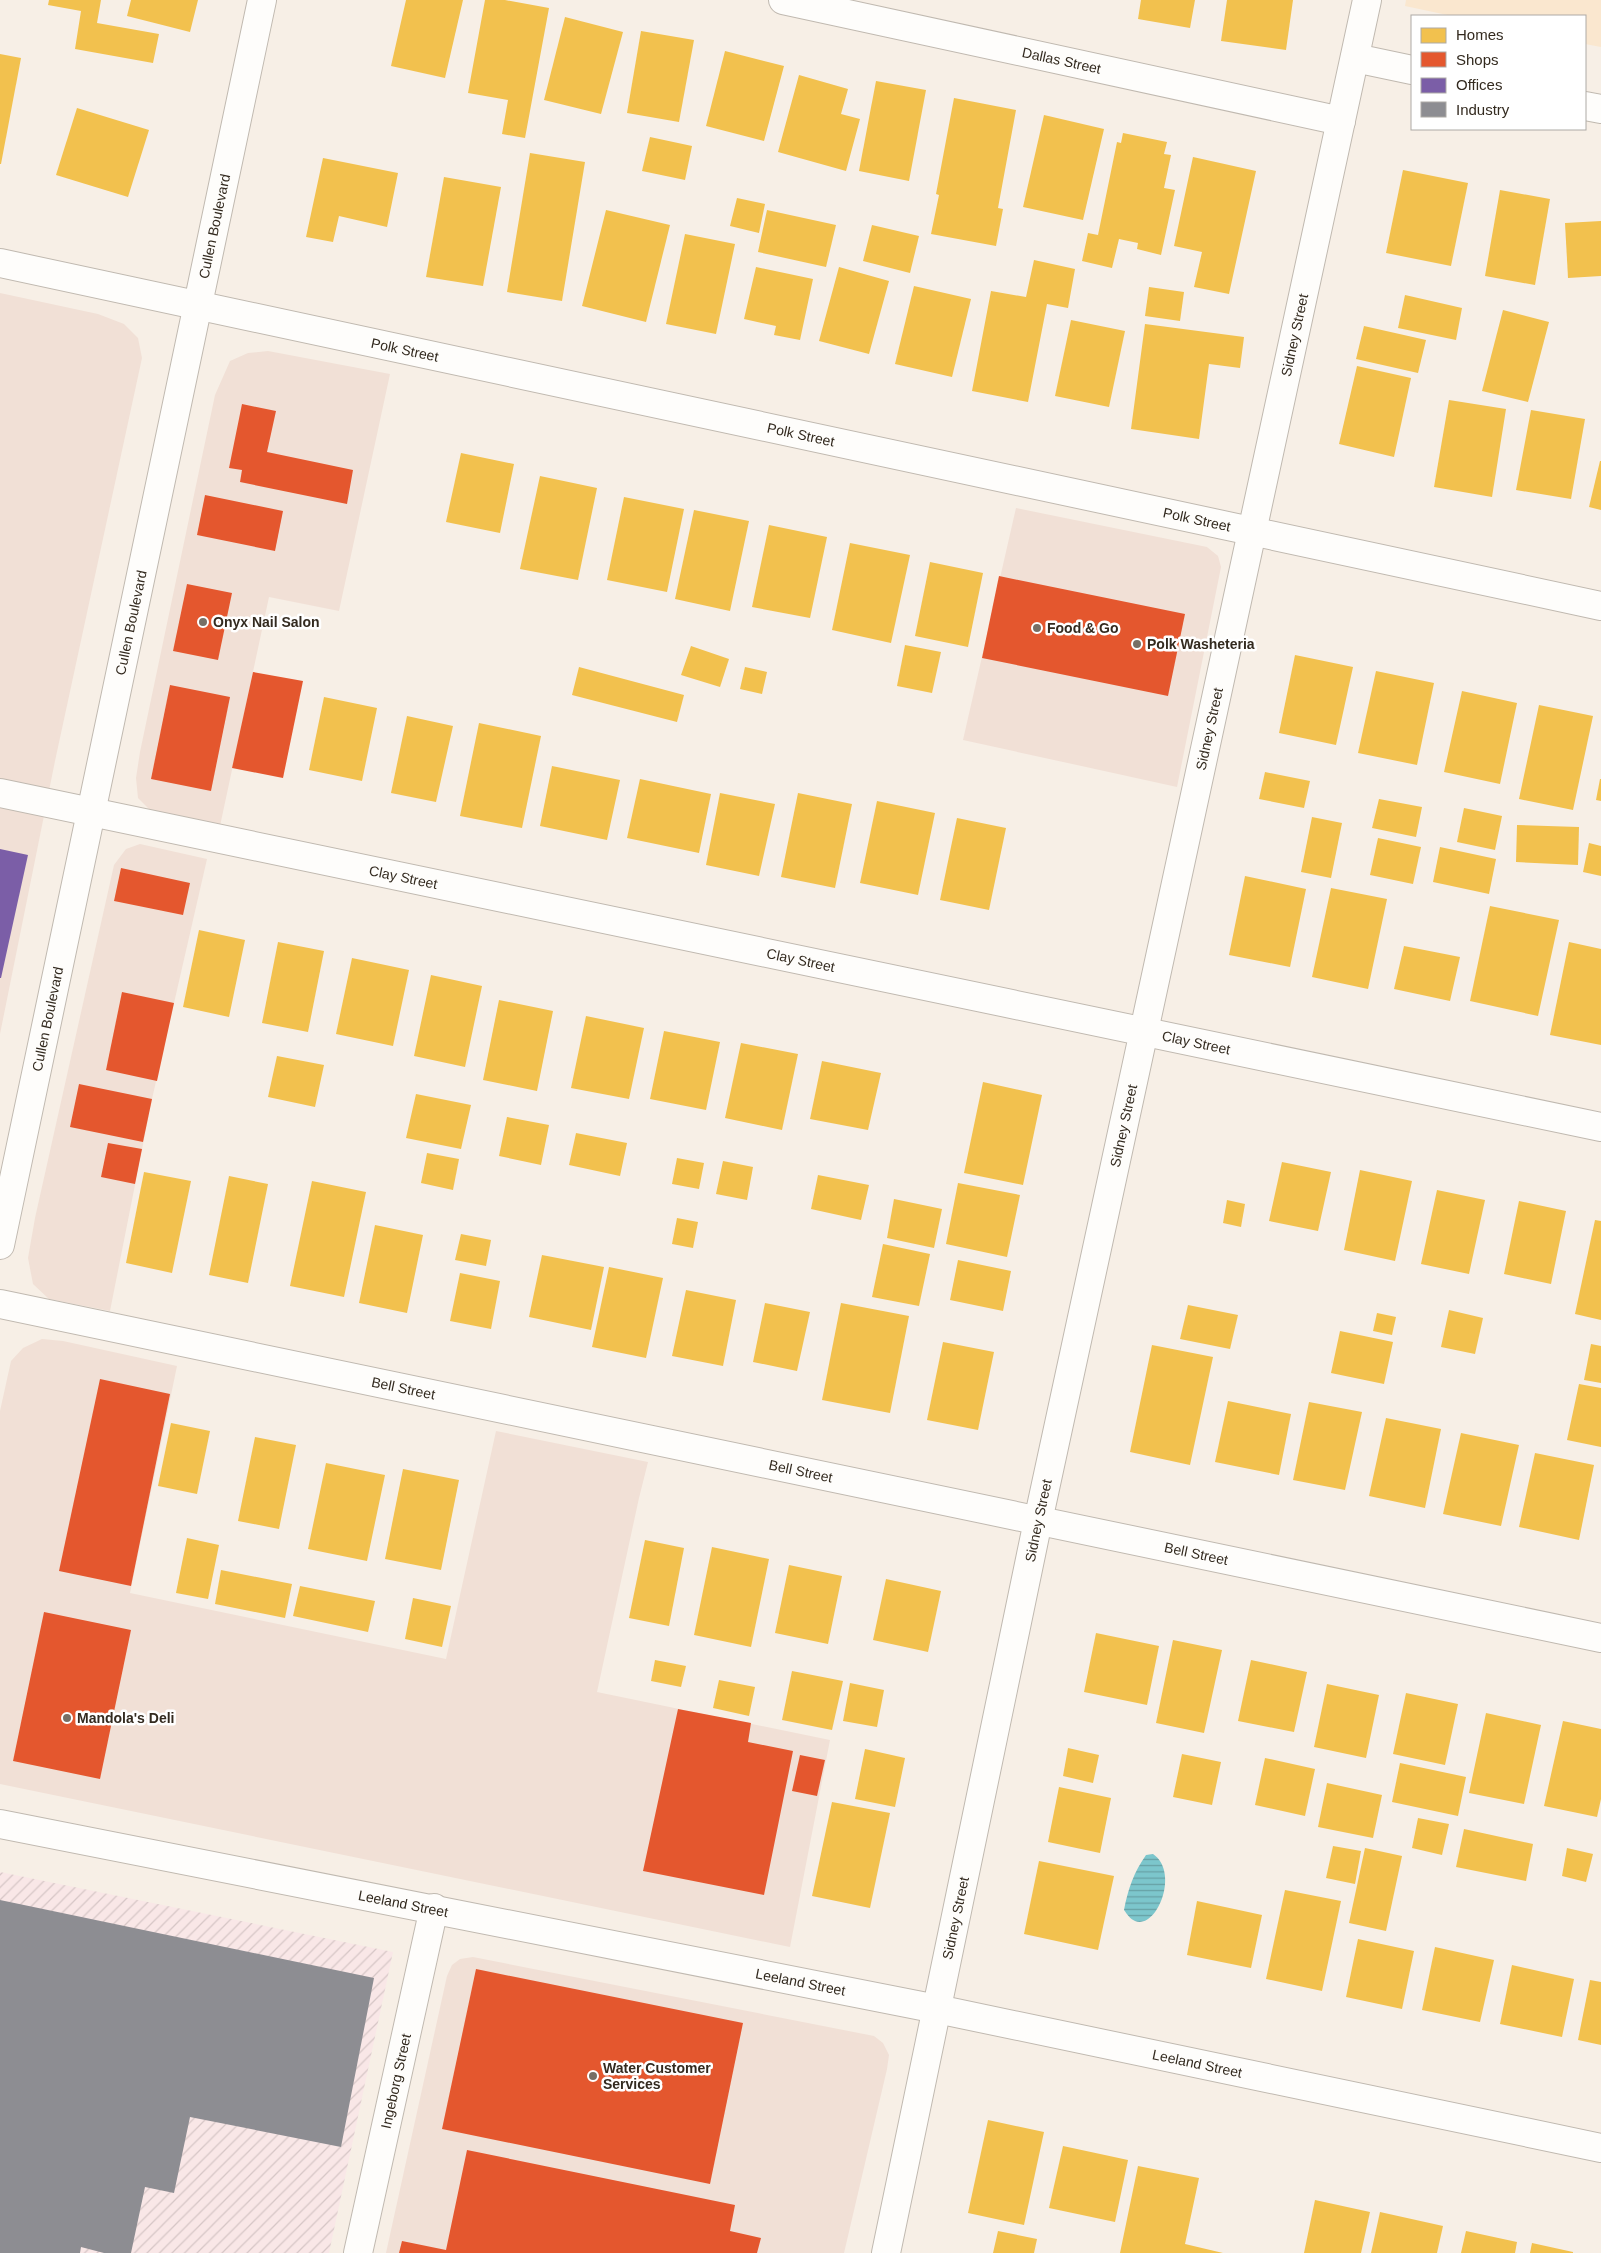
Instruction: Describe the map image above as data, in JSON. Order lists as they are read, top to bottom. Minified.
{"streets":{"street":["Dallas Street","Cullen Boulevard","Sidney Street","Polk Street","Clay Street","Bell Street","Leeland Street","Ingeborg Street"]},"crossings":[["Dallas Street","Sidney Street"],["Cullen Boulevard","Polk Street"],["Cullen Boulevard","Clay Street"],["Sidney Street","Polk Street"],["Sidney Street","Clay Street"],["Sidney Street","Bell Street"],["Sidney Street","Leeland Street"],["Leeland Street","Ingeborg Street"]],"places":["Onyx Nail Salon","Food & Go","Polk Washeteria","Mandola's Deli","Water Customer Services"],"legend":["Homes","Shops","Offices","Industry"]}
